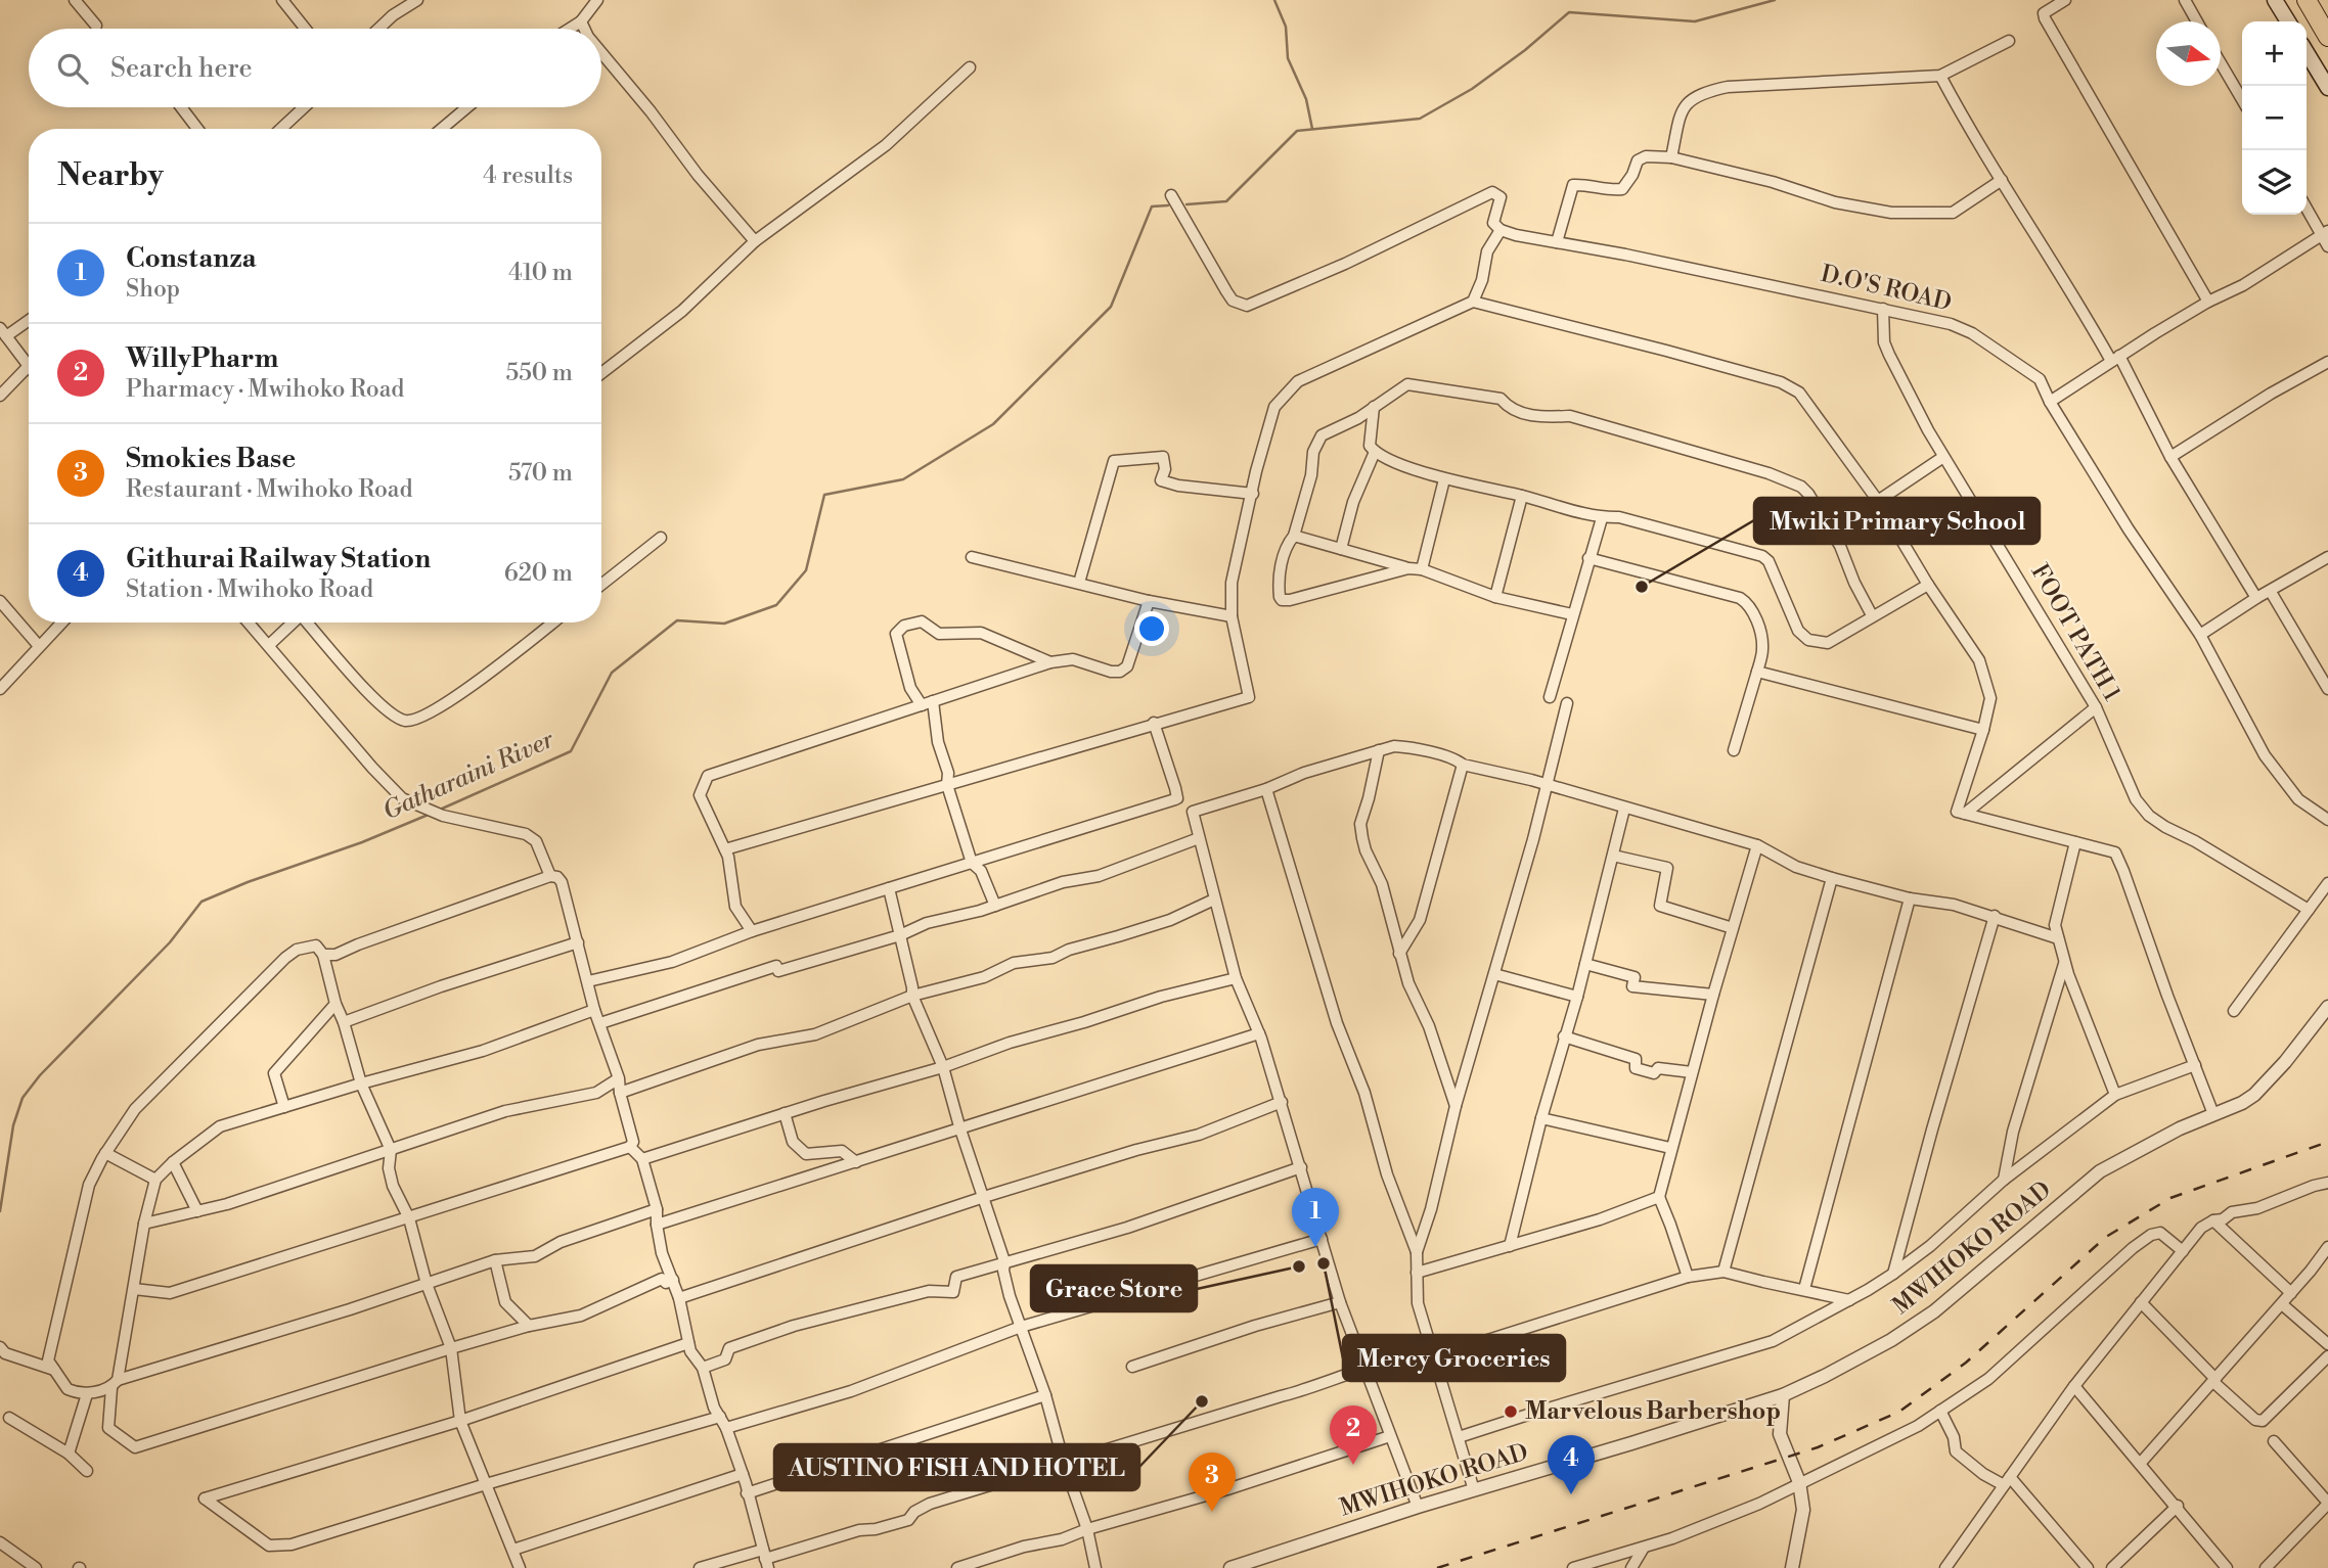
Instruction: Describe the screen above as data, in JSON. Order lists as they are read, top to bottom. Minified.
{"streets":{"street":["D.O'S ROAD","FOOT PATH 1","MWIHOKO ROAD"]},"crossings":[["D.O'S ROAD","FOOT PATH 1"]],"water":["Gatharaini River"],"places":["Mwiki Primary School","Mercy Groceries","Grace Store","AUSTINO FISH AND HOTEL","Marvelous Barbershop"],"north":"right","page":{"map_buttons":["+","−"],"search":"Search here","heading":["Nearby","4 results"],"list":[{"mark":"1","name":"Constanza","note":"Shop","value":"410 m"},{"mark":"2","name":"WillyPharm","note":"Pharmacy · Mwihoko Road","value":"550 m"},{"mark":"3","name":"Smokies Base","note":"Restaurant · Mwihoko Road","value":"570 m"},{"mark":"4","name":"Githurai Railway Station","note":"Station · Mwihoko Road","value":"620 m"}],"pins":["1","2","4","3"]}}
